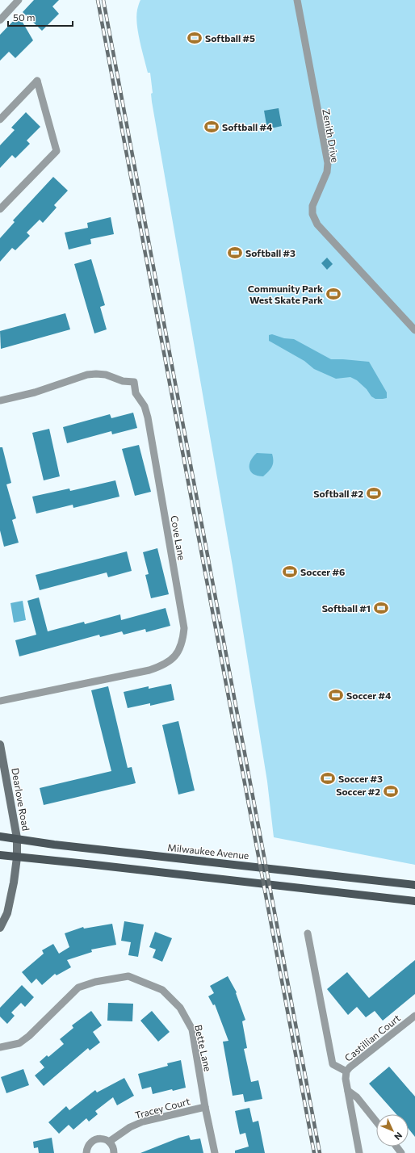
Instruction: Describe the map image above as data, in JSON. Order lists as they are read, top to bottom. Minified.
{"streets":{"main road":["Dearlove Road","Milwaukee Avenue"],"street":["Zenith Drive","Cove Lane","Castillian Court","Bette Lane","Tracey Court"]},"crossings":[["Dearlove Road","Milwaukee Avenue"],["Bette Lane","Tracey Court"]],"places":{"sports":["Softball #5","Softball #4","Softball #3","Community Park West Skate Park","Softball #2","Soccer #6","Softball #1","Soccer #4","Soccer #3","Soccer #2"]},"scale_bar":"50 m","north":"bottom right"}
